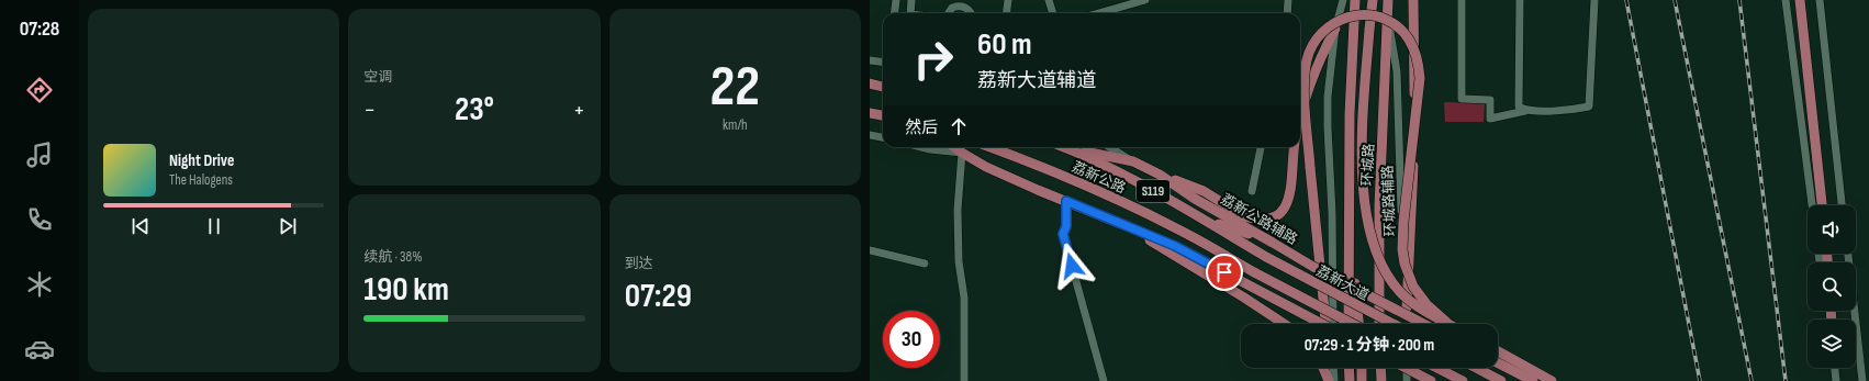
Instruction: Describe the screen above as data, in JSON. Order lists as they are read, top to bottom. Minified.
{"streets":{"main road":["环城路","荔新公路","S119","荔新公路辅路","荔新大道"],"street":["环城路辅路"]},"crossings":[["环城路","环城路辅路"],["荔新公路","荔新大道"]],"page":{"tabs":"07:28","tile":["空调",["22","km/h"],["续航 · 38%","190 km"],["到达","07:29"]],"turn":["60 m","荔新大道辅道"],"heat":["−","23°","+"],"then":"然后","song":["Night Drive","The Halogens"],"limit":"30","trip":"07:29 · 1 分钟 · 200 m"}}
